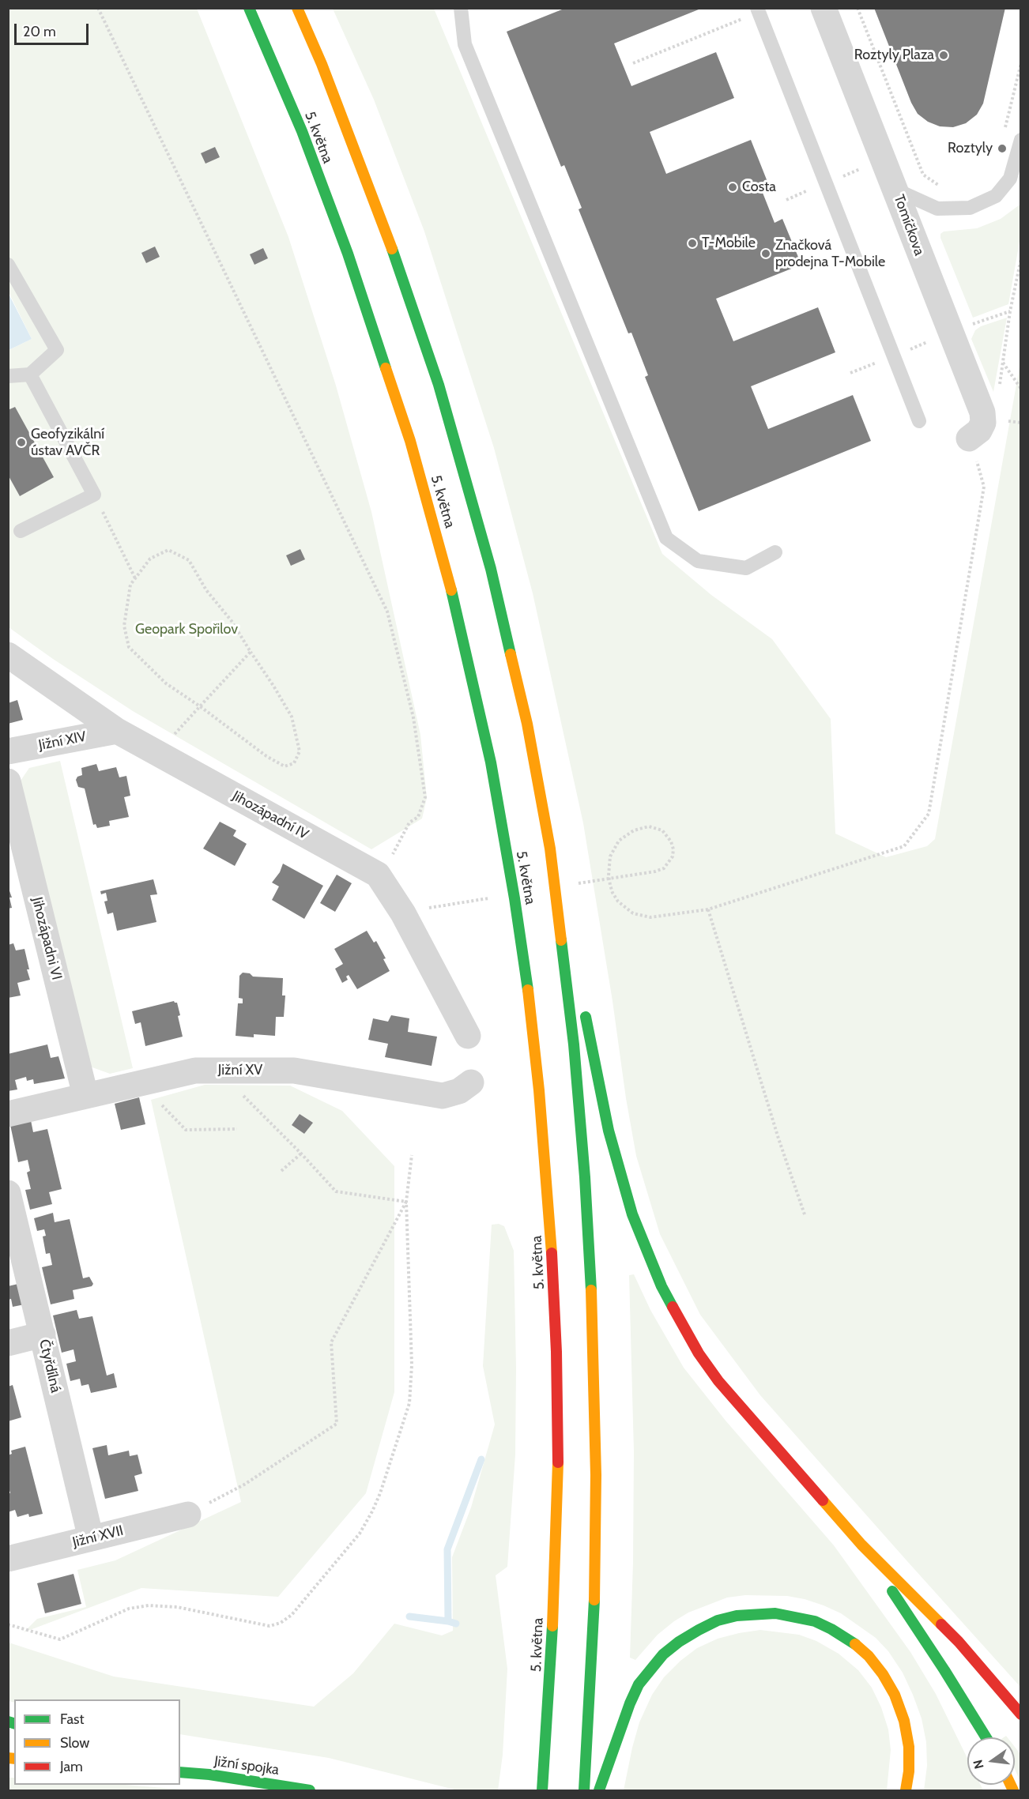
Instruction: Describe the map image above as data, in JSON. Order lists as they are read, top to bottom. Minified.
{"streets":{"highway":["5. května","Jižní spojka"],"street":["Tomíčkova","Jižní XIV","Jihozápadní IV","Jihozápadni VI","Jižní XV","Čtyřdílná","Jižní XVII"]},"crossings":[["Jižní XIV","Jihozápadní IV"],["Jihozápadni VI","Jižní XV"],["Čtyřdílná","Jižní XVII"]],"parks":["Geopark Spořilov"],"places":["Roztyly Plaza","Roztyly","Costa","T-Mobile","Značková prodejna T-Mobile","Geofyzikální ústav AVČR"],"legend":["Fast","Slow","Jam"],"scale_bar":"20 m","north":"left"}
